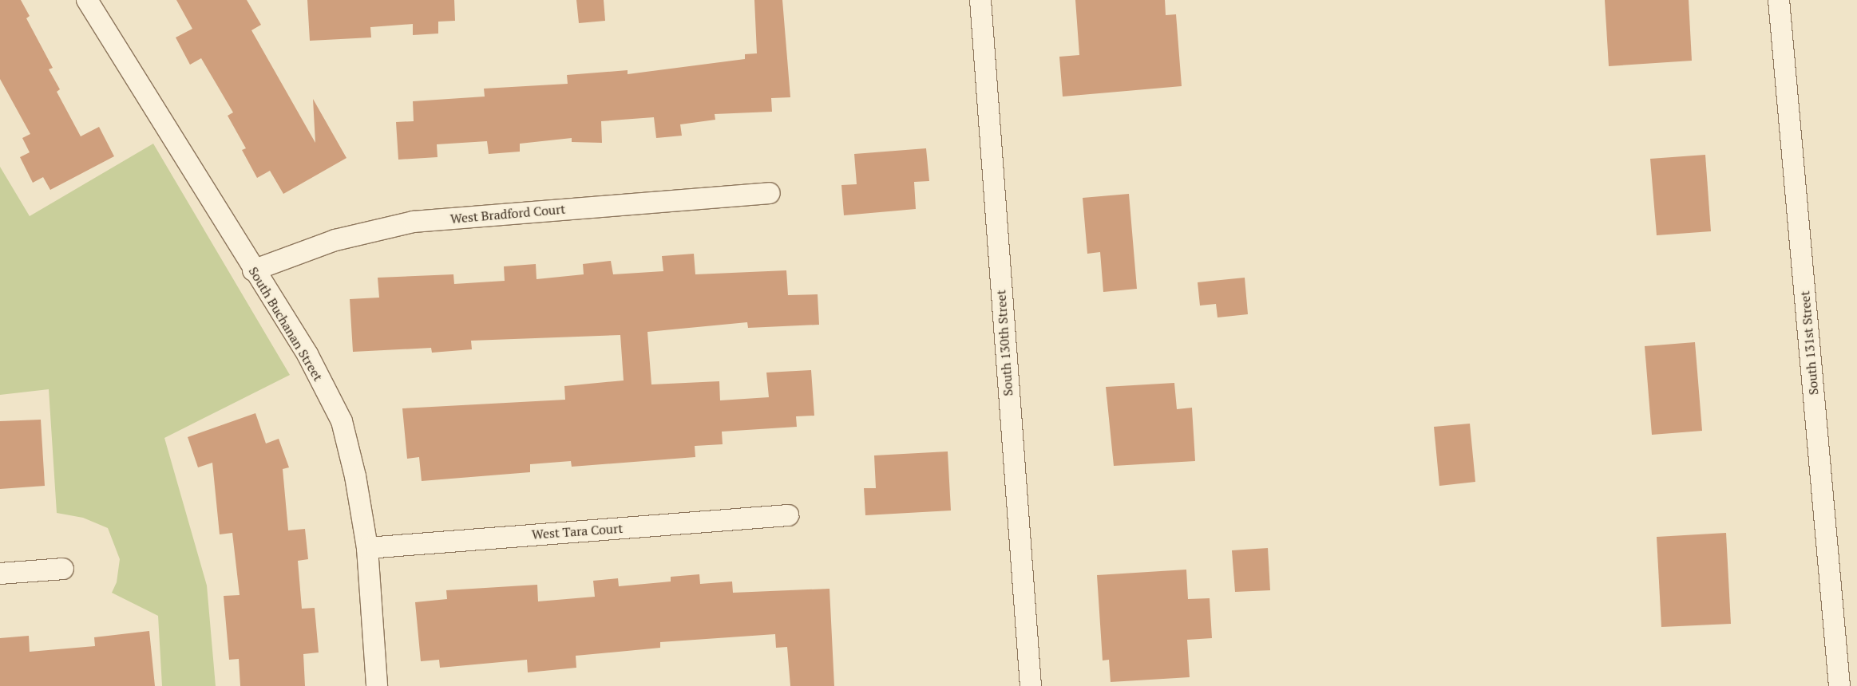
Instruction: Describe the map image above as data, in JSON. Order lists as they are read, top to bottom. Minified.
{"streets":{"street":["West Bradford Court","South Buchanan Street","South 130th Street","South 131st Street","West Tara Court"]},"crossings":[["West Bradford Court","South Buchanan Street"],["South Buchanan Street","West Tara Court"]]}
